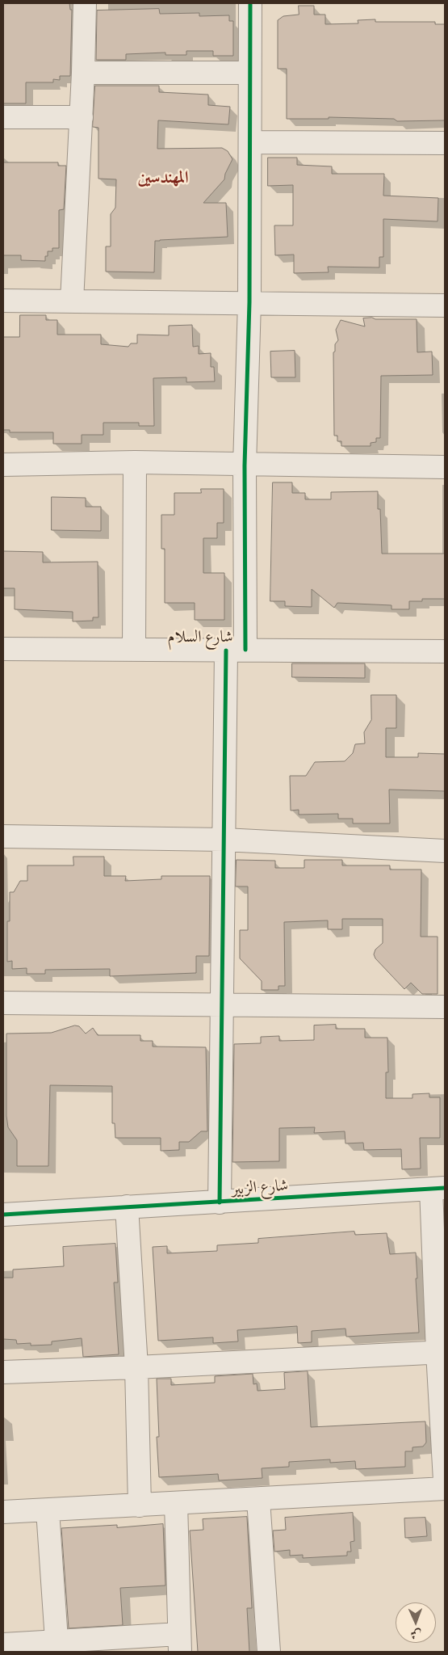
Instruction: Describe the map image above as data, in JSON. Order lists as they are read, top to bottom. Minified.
{"streets":{"street":["شارع السلام","شارع الزبير"]},"districts":["المهندسين"],"north":"bottom"}
